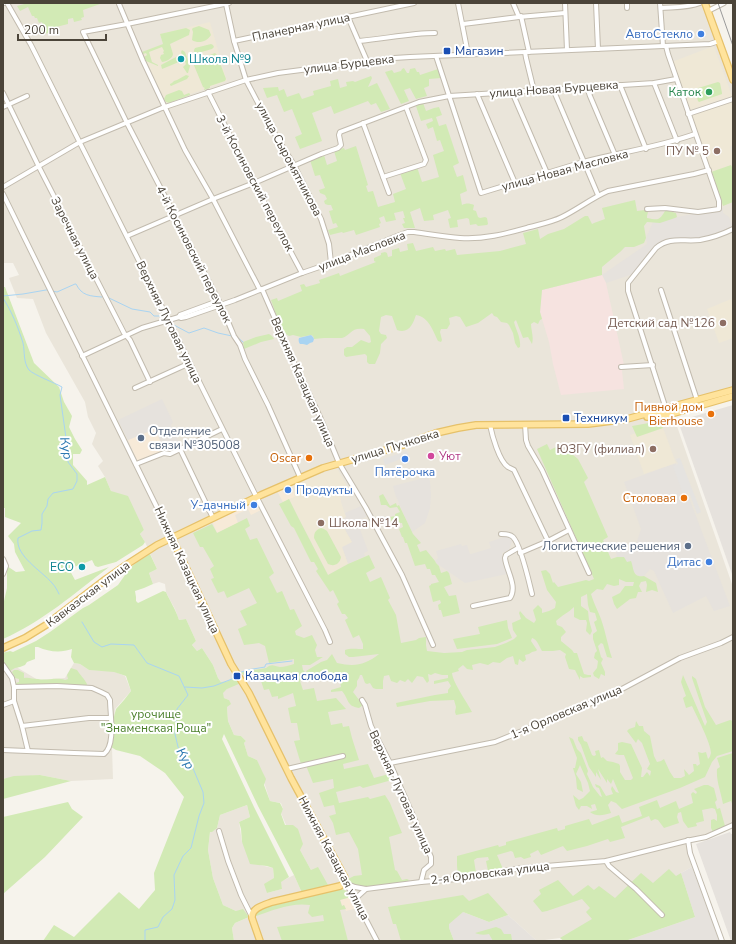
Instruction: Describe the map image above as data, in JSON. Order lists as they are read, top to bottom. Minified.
{"streets":{"main road":["улица Пучковка","Нижняя Казацкая улица","Кавказская улица"],"street":["Планерная улица","улица Бурцевка","улица Новая Бурцевка","улица Сыромятникова","улица Новая Масловка","3-й Косиновский переулок","Заречная улица","улица Масловка","4-й Косиновский переулок","Верхняя Луговая улица","Верхняя Казацкая улица","1-я Орловская улица","2-я Орловская улица"]},"crossings":[["Планерная улица","улица Сыромятникова"],["улица Бурцевка","улица Сыромятникова"],["улица Бурцевка","3-й Косиновский переулок"],["улица Бурцевка","Заречная улица"],["улица Бурцевка","4-й Косиновский переулок"],["улица Бурцевка","Верхняя Луговая улица"],["улица Бурцевка","Верхняя Казацкая улица"],["улица Новая Бурцевка","улица Сыромятникова"],["улица Новая Бурцевка","улица Новая Масловка"],["улица Сыромятникова","улица Масловка"],["3-й Косиновский переулок","улица Масловка"],["Заречная улица","улица Масловка"],["улица Масловка","4-й Косиновский переулок"],["улица Масловка","Верхняя Луговая улица"],["улица Масловка","Верхняя Казацкая улица"],["улица Масловка","Нижняя Казацкая улица"],["4-й Косиновский переулок","Верхняя Казацкая улица"],["4-й Косиновский переулок","улица Пучковка"],["Верхняя Луговая улица","улица Пучковка"],["Верхняя Луговая улица","1-я Орловская улица"],["Верхняя Луговая улица","2-я Орловская улица"],["Верхняя Казацкая улица","улица Пучковка"],["улица Пучковка","Нижняя Казацкая улица"],["улица Пучковка","Кавказская улица"],["Нижняя Казацкая улица","Кавказская улица"],["Нижняя Казацкая улица","2-я Орловская улица"]],"water":["Кур"],"parks":["урочище \"Знаменская Роща\""],"places":{"other":["АвтоСтекло","Школа №9","Каток","ПУ № 5","Детский сад №126","Пивной дом Bierhouse","Отделение связи №305008","ЮЗГУ (филиал)","Уют","Oscar","Пятёрочка","Продукты","Столовая","У-дачный","Школа №14","Логистические решения","Дитас","ECO"],"transit":["Магазин","Техникум","Казацкая слобода"]},"scale_bar":"200 m"}
